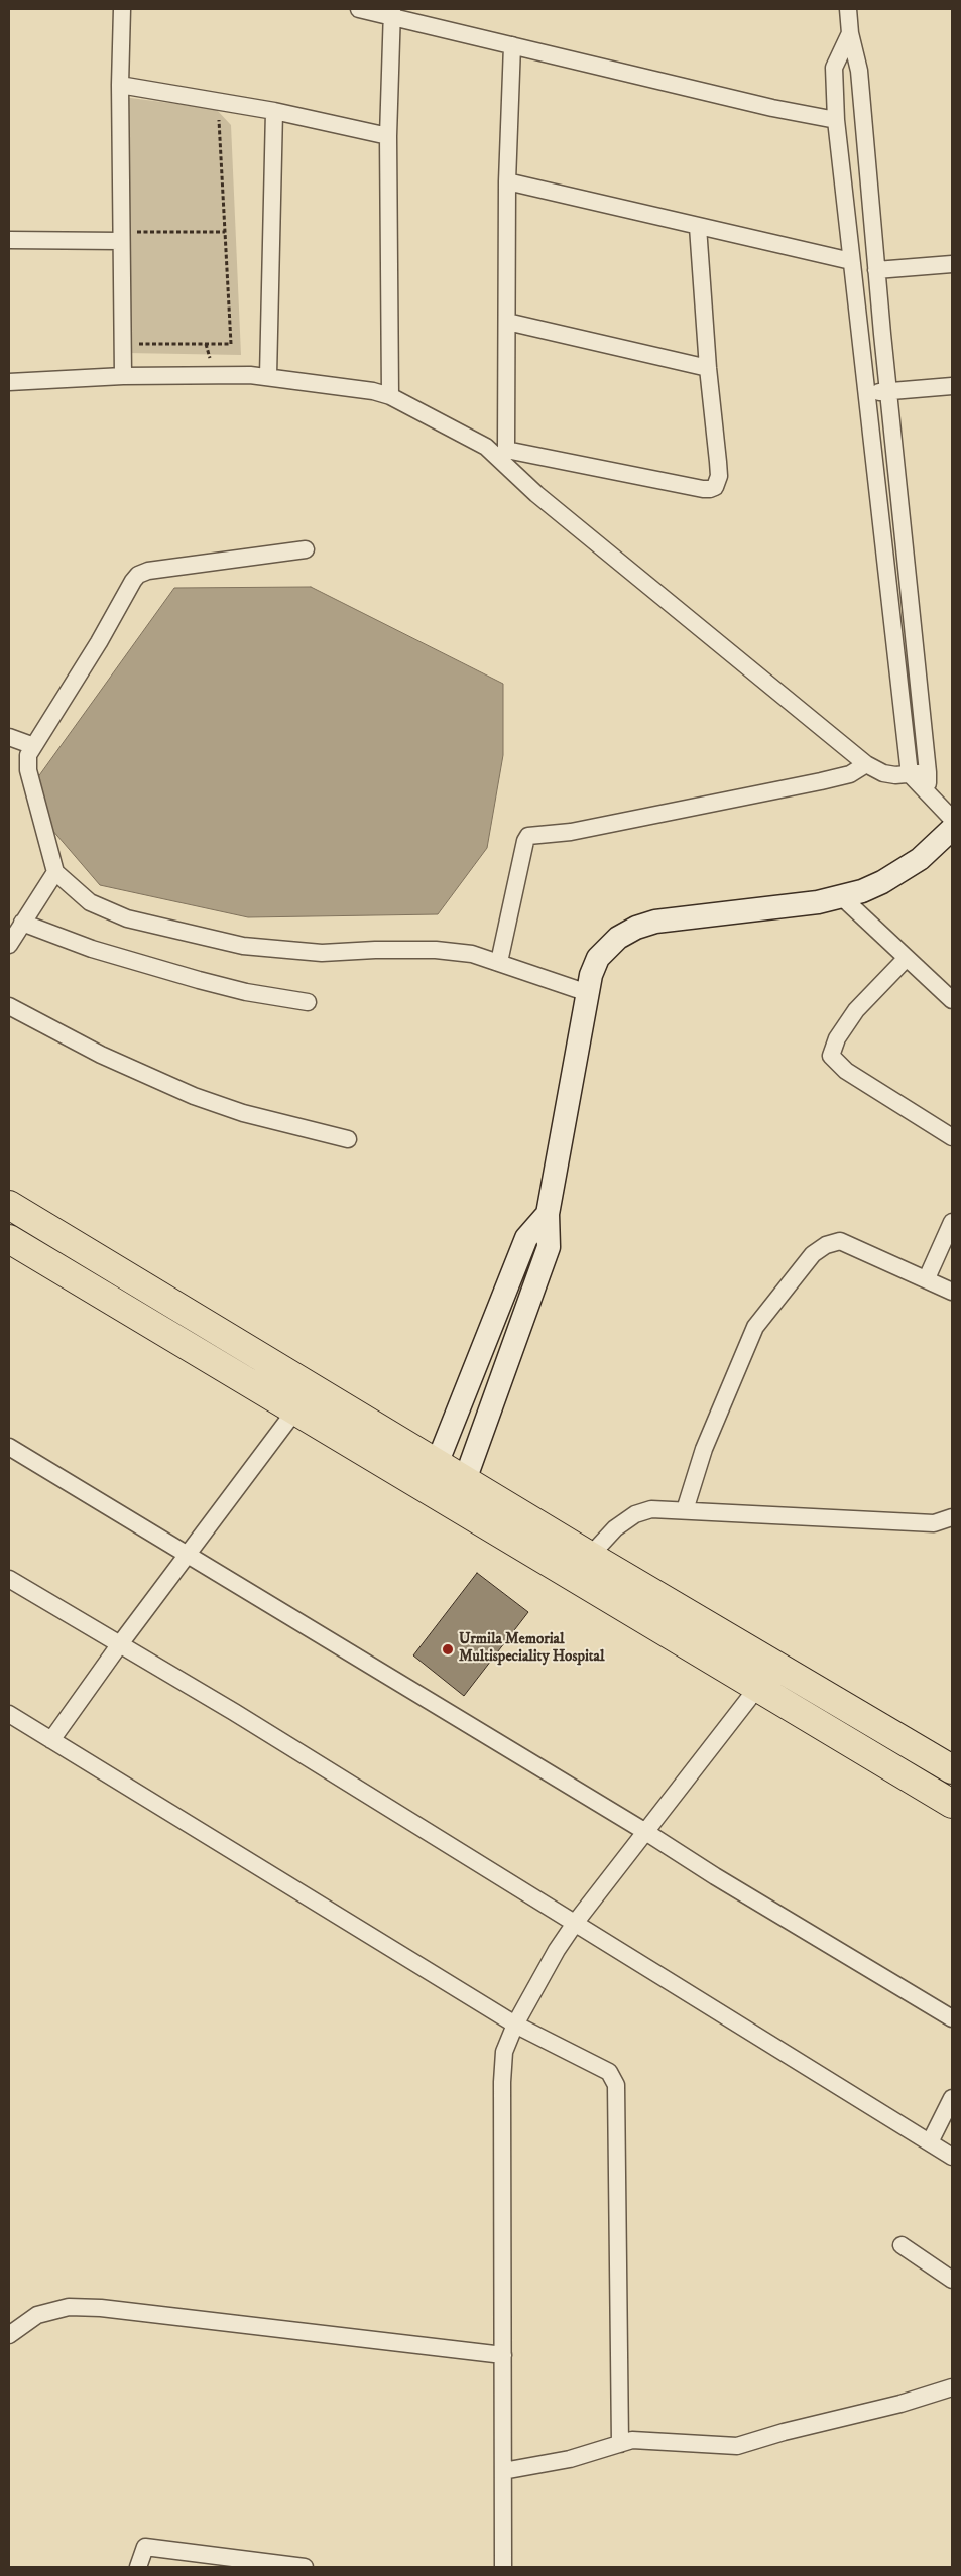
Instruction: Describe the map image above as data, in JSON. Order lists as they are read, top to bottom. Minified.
{"places":["Urmila Memorial Multispeciality Hospital"]}
